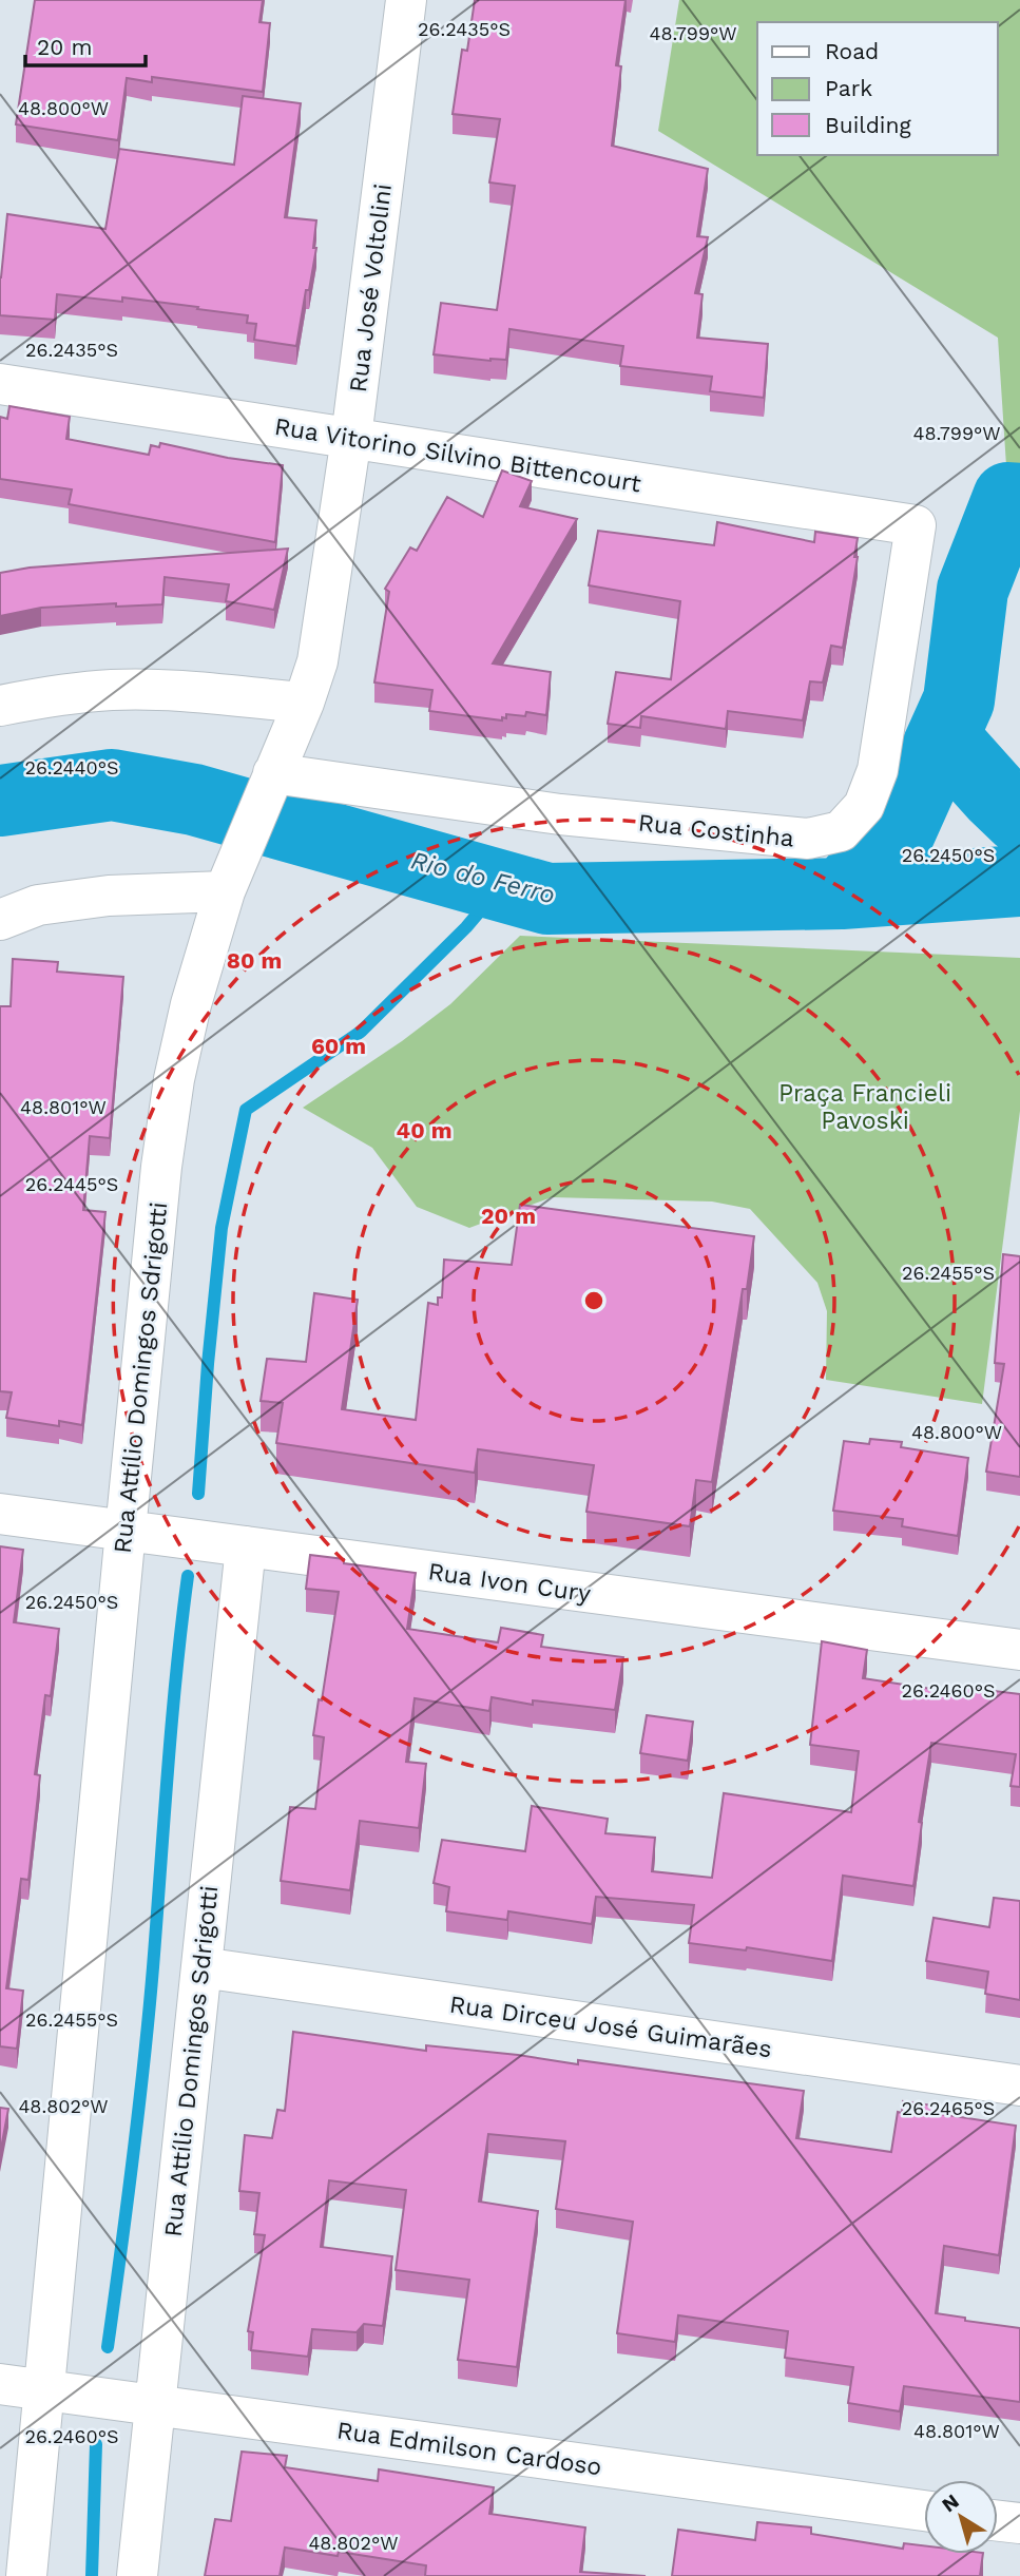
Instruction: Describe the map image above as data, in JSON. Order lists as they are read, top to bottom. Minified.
{"streets":{"street":["Rua José Voltolini","Rua Vitorino Silvino Bittencourt","Rua Costinha","Rua Attílio Domingos Sdrigotti","Rua Ivon Cury","Rua Dirceu José Guimarães","Rua Edmilson Cardoso"]},"crossings":[["Rua José Voltolini","Rua Vitorino Silvino Bittencourt"],["Rua José Voltolini","Rua Costinha"],["Rua José Voltolini","Rua Attílio Domingos Sdrigotti"],["Rua Vitorino Silvino Bittencourt","Rua Costinha"],["Rua Attílio Domingos Sdrigotti","Rua Ivon Cury"],["Rua Attílio Domingos Sdrigotti","Rua Dirceu José Guimarães"],["Rua Attílio Domingos Sdrigotti","Rua Edmilson Cardoso"]],"water":["Rio do Ferro"],"parks":["Praça Francieli Pavoski"],"legend":["Road","Park","Building"],"scale_bar":"20 m","north":"top left","coordinates":["26.2435°S","48.799°W","48.800°W","26.2440°S","26.2450°S","48.801°W","26.2445°S","26.2455°S","26.2460°S","48.802°W","26.2465°S"],"rings":["80 m","60 m","40 m","20 m"]}
